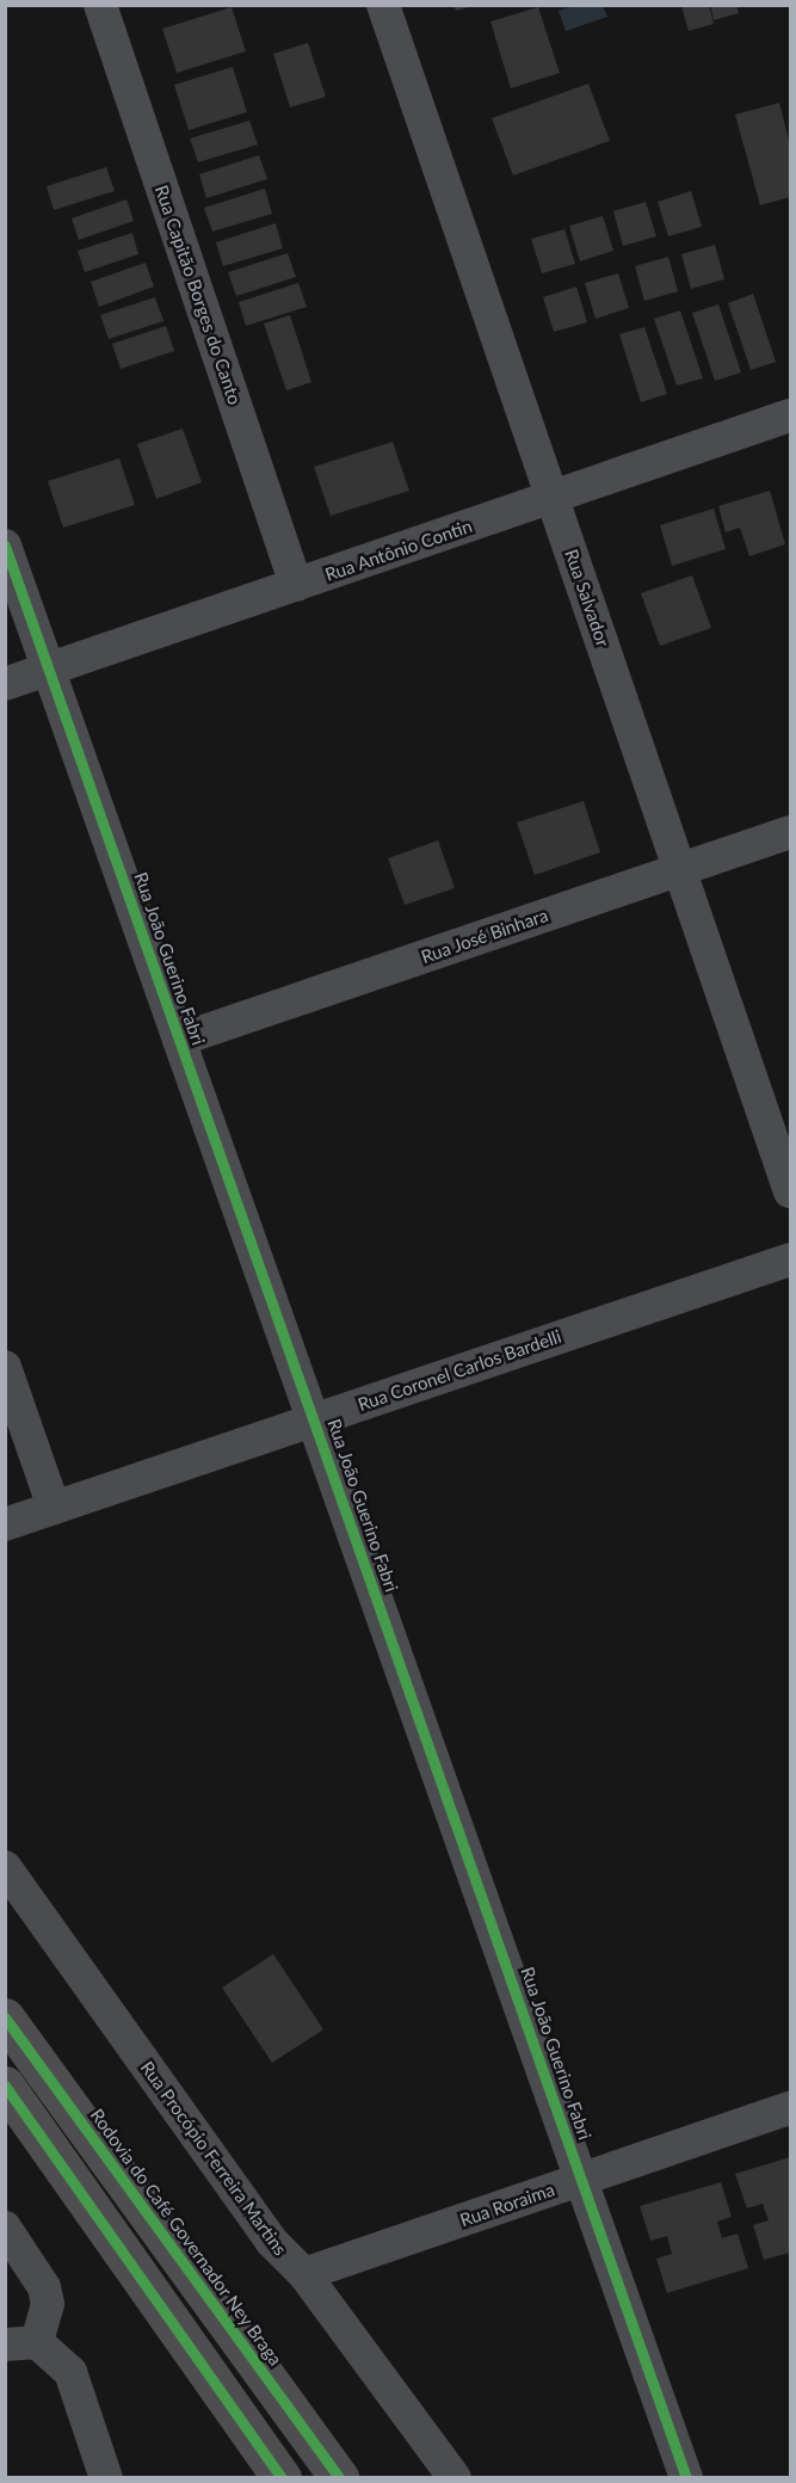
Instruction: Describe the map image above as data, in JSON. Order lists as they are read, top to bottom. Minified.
{"streets":{"highway":["Rodovia do Café Governador Ney Braga"],"street":["Rua Capitão Borges do Canto","Rua Antônio Contin","Rua Salvador","Rua José Binhara","Rua João Guerino Fabri","Rua Coronel Carlos Bardelli","Rua Procópio Ferreira Martins","Rua Roraima"]},"crossings":[["Rua Capitão Borges do Canto","Rua Antônio Contin"],["Rua Antônio Contin","Rua Salvador"],["Rua Antônio Contin","Rua João Guerino Fabri"],["Rua Salvador","Rua José Binhara"],["Rua José Binhara","Rua João Guerino Fabri"],["Rua João Guerino Fabri","Rua Coronel Carlos Bardelli"],["Rua João Guerino Fabri","Rua Roraima"],["Rua Procópio Ferreira Martins","Rua Roraima"]]}
